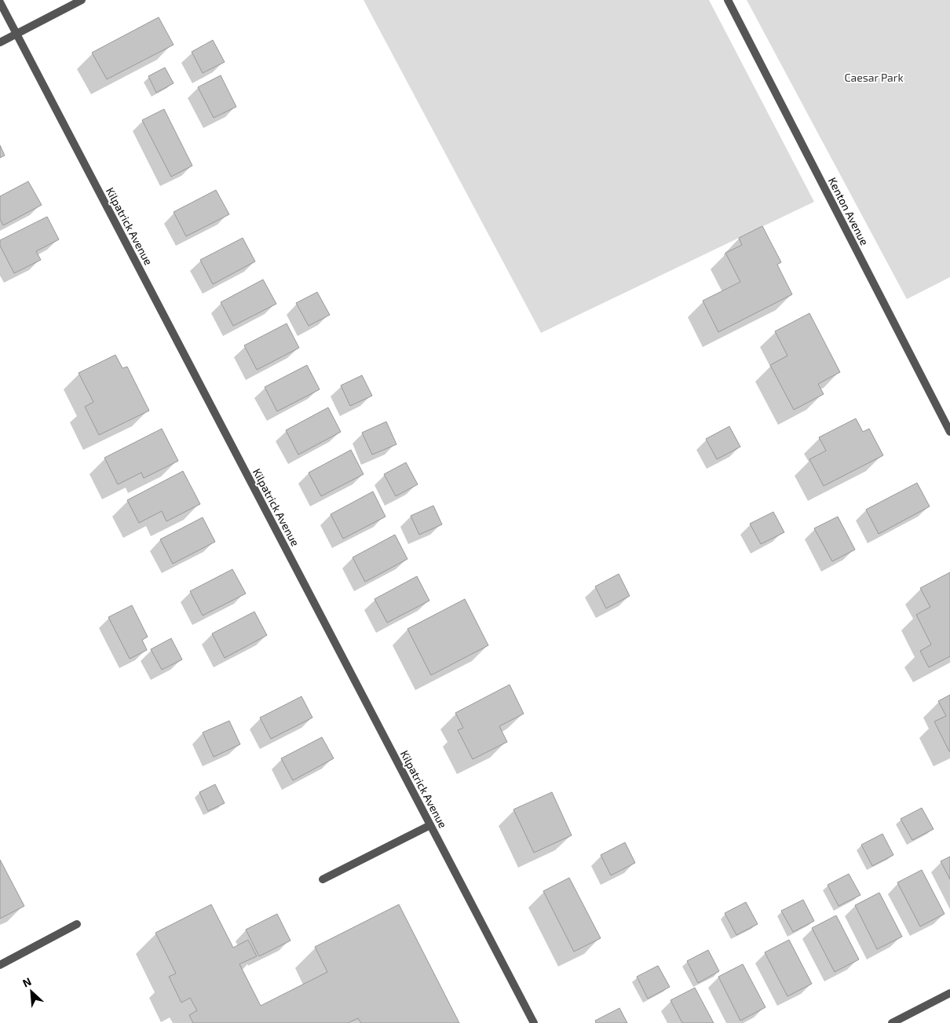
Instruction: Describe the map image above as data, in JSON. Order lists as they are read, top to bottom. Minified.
{"streets":{"street":["Kenton Avenue","Kilpatrick Avenue"]},"parks":["Caesar Park"],"north":"top left"}
